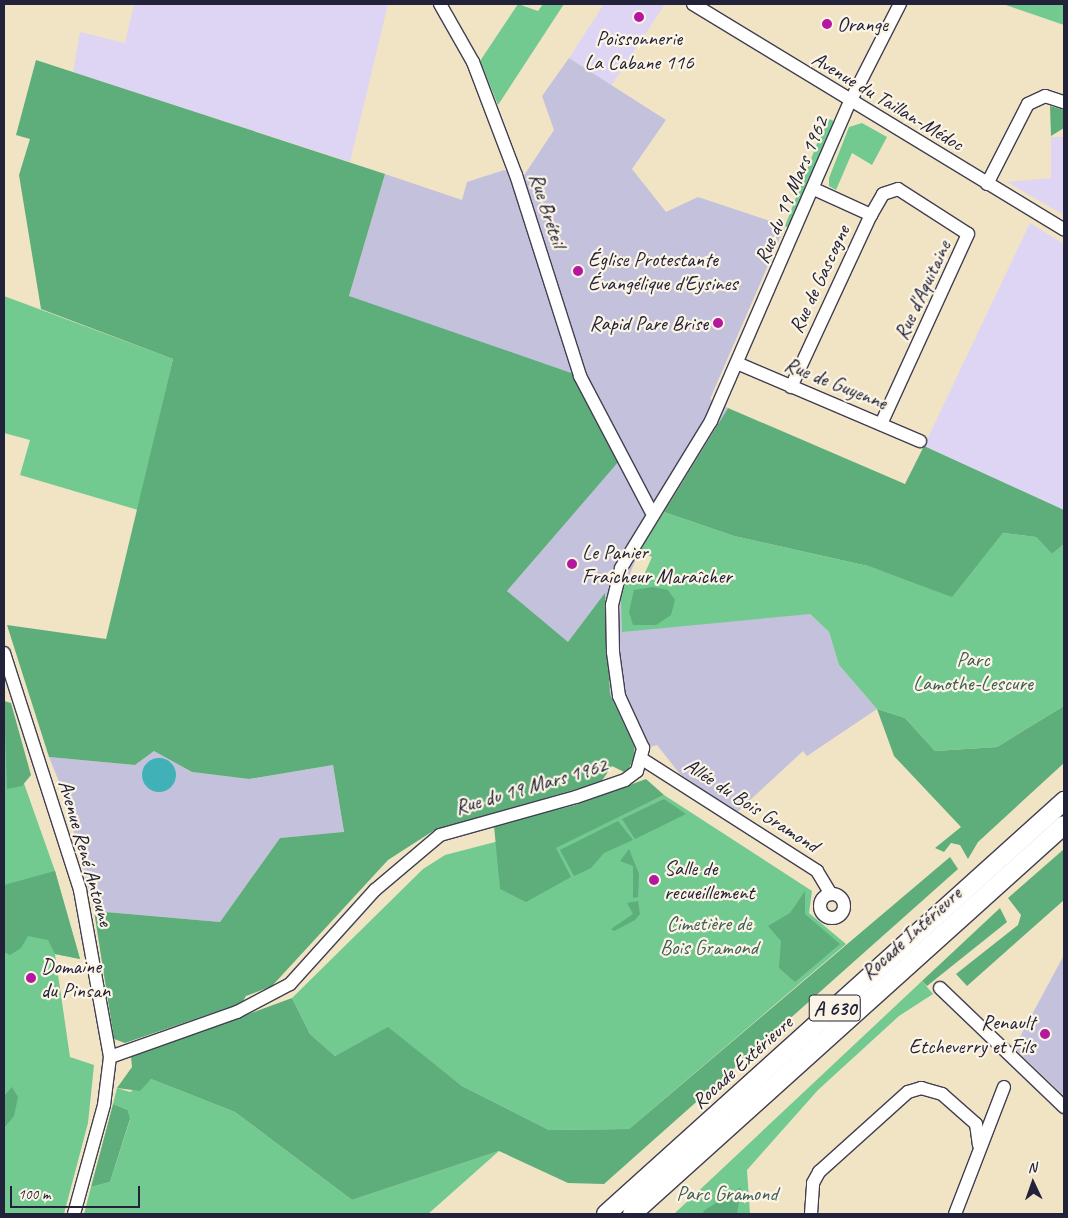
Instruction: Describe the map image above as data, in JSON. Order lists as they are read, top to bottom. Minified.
{"streets":{"highway":["Rocade Intérieure","A 630","Rocade Extérieure"],"street":["Avenue du Taillan-Médoc","Rue du 19 Mars 1962","Rue Bréteil","Rue de Gascogne","Rue d'Aquitaine","Rue de Guyenne","Allée du Bois Gramond","Avenue René Antoune"]},"crossings":[["Avenue du Taillan-Médoc","Rue du 19 Mars 1962"],["Rue du 19 Mars 1962","Rue Bréteil"],["Rue du 19 Mars 1962","Rue de Guyenne"],["Rue du 19 Mars 1962","Allée du Bois Gramond"],["Rue du 19 Mars 1962","Avenue René Antoune"],["Rue de Gascogne","Rue d'Aquitaine"],["Rue de Gascogne","Rue de Guyenne"],["Rue d'Aquitaine","Rue de Guyenne"]],"parks":["Parc Lamothe-Lescure","Cimetière de Bois Gramond","Parc Gramond"],"places":["Poissonnerie La Cabane 116","Orange","Église Protestante Évangélique d'Eysines","Rapid Pare Brise","Le Panier Fraîcheur Maraîcher","Salle de recueillement","Domaine du Pinsan","Renault Etcheverry et Fils"],"scale_bar":"100 m","north":"top"}
